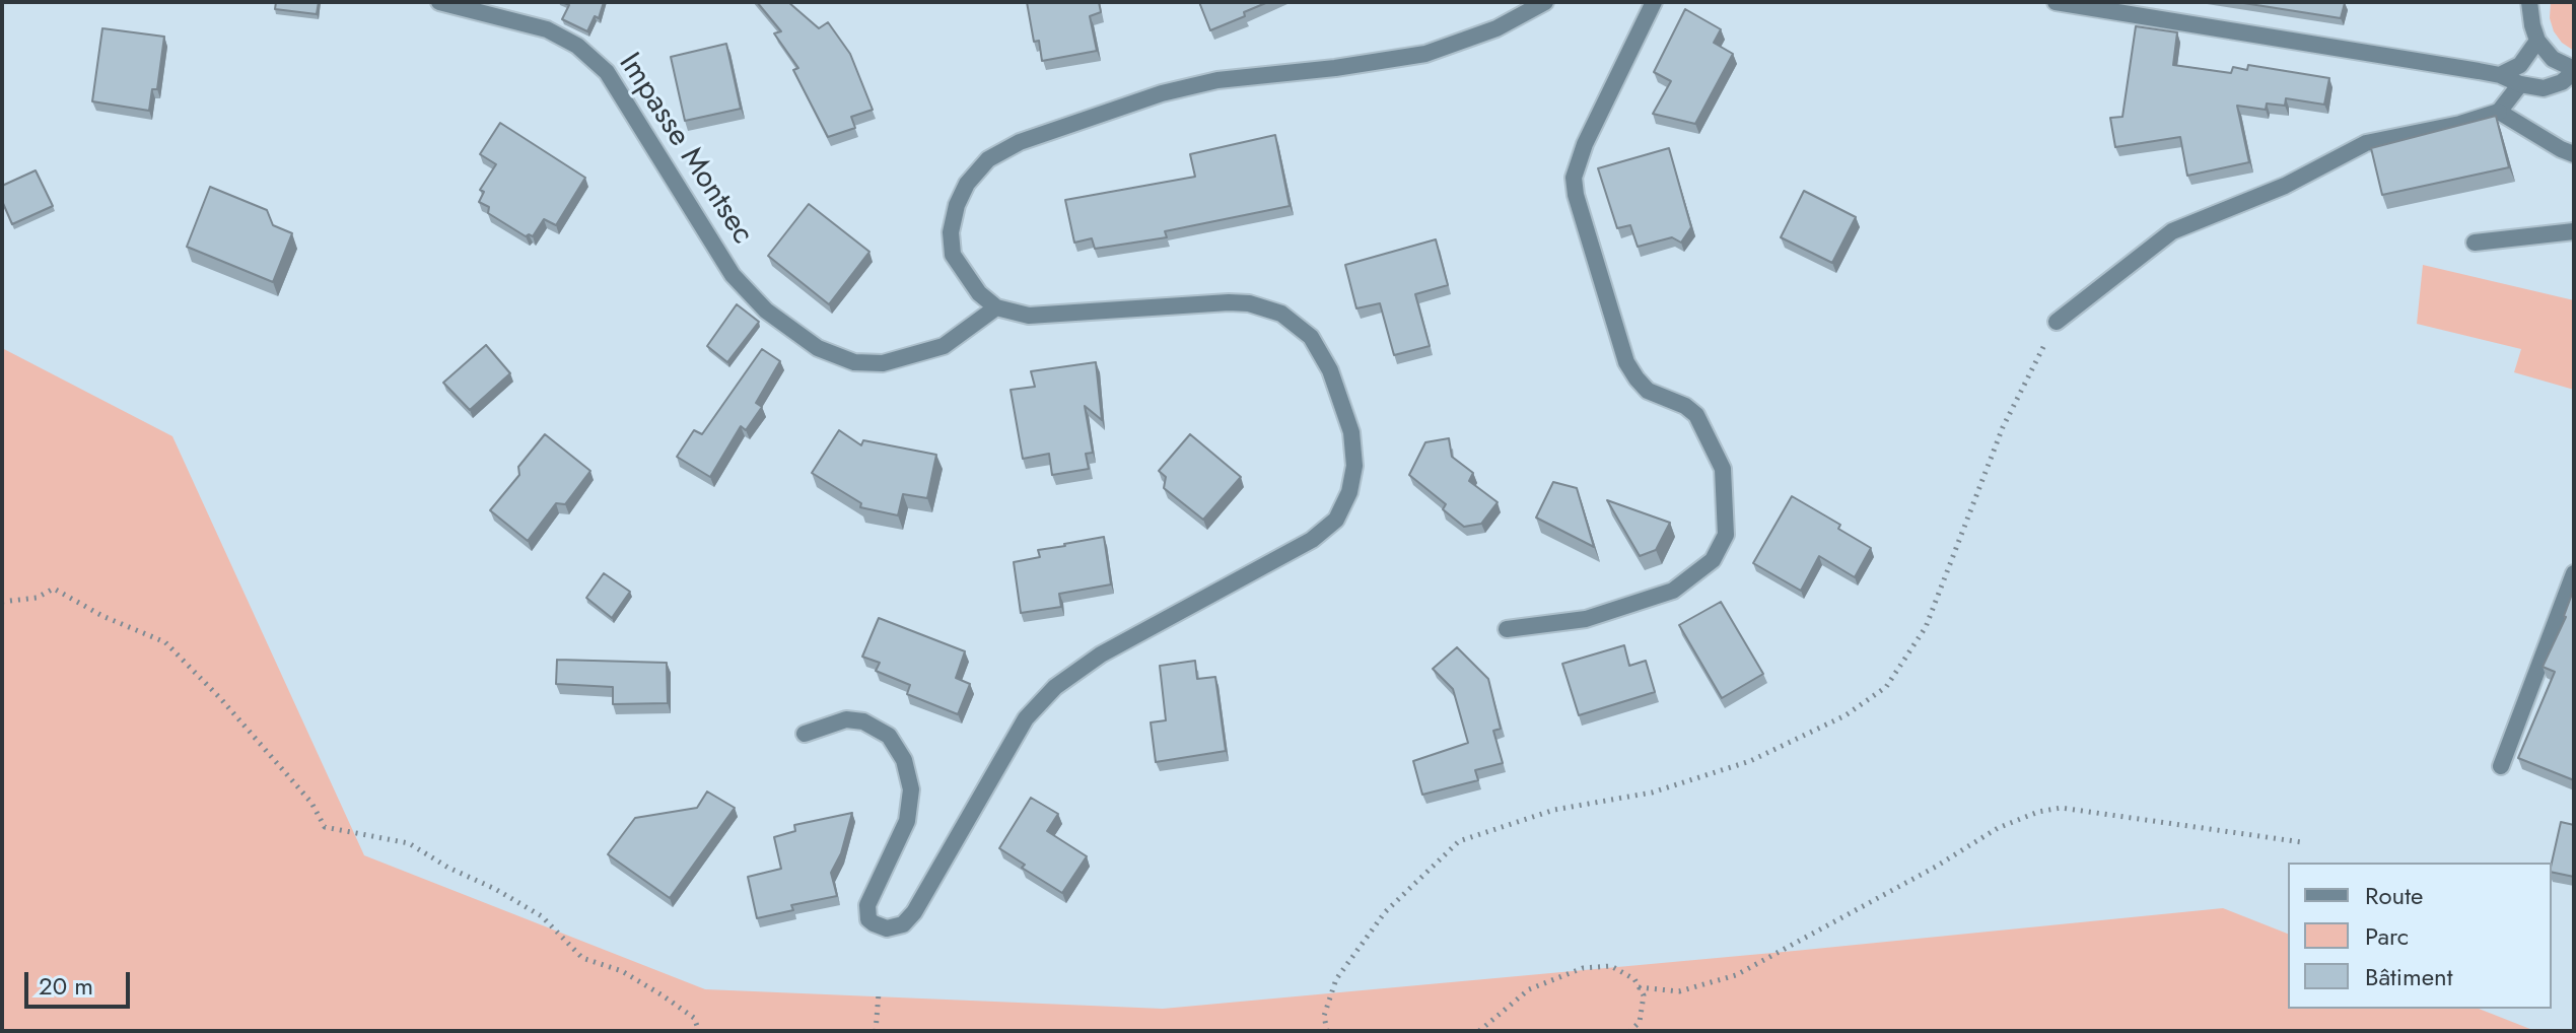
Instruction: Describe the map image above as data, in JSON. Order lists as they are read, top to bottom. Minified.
{"streets":{"street":["Impasse Montsec"]},"legend":["Route","Parc","Bâtiment"],"scale_bar":"20 m"}
